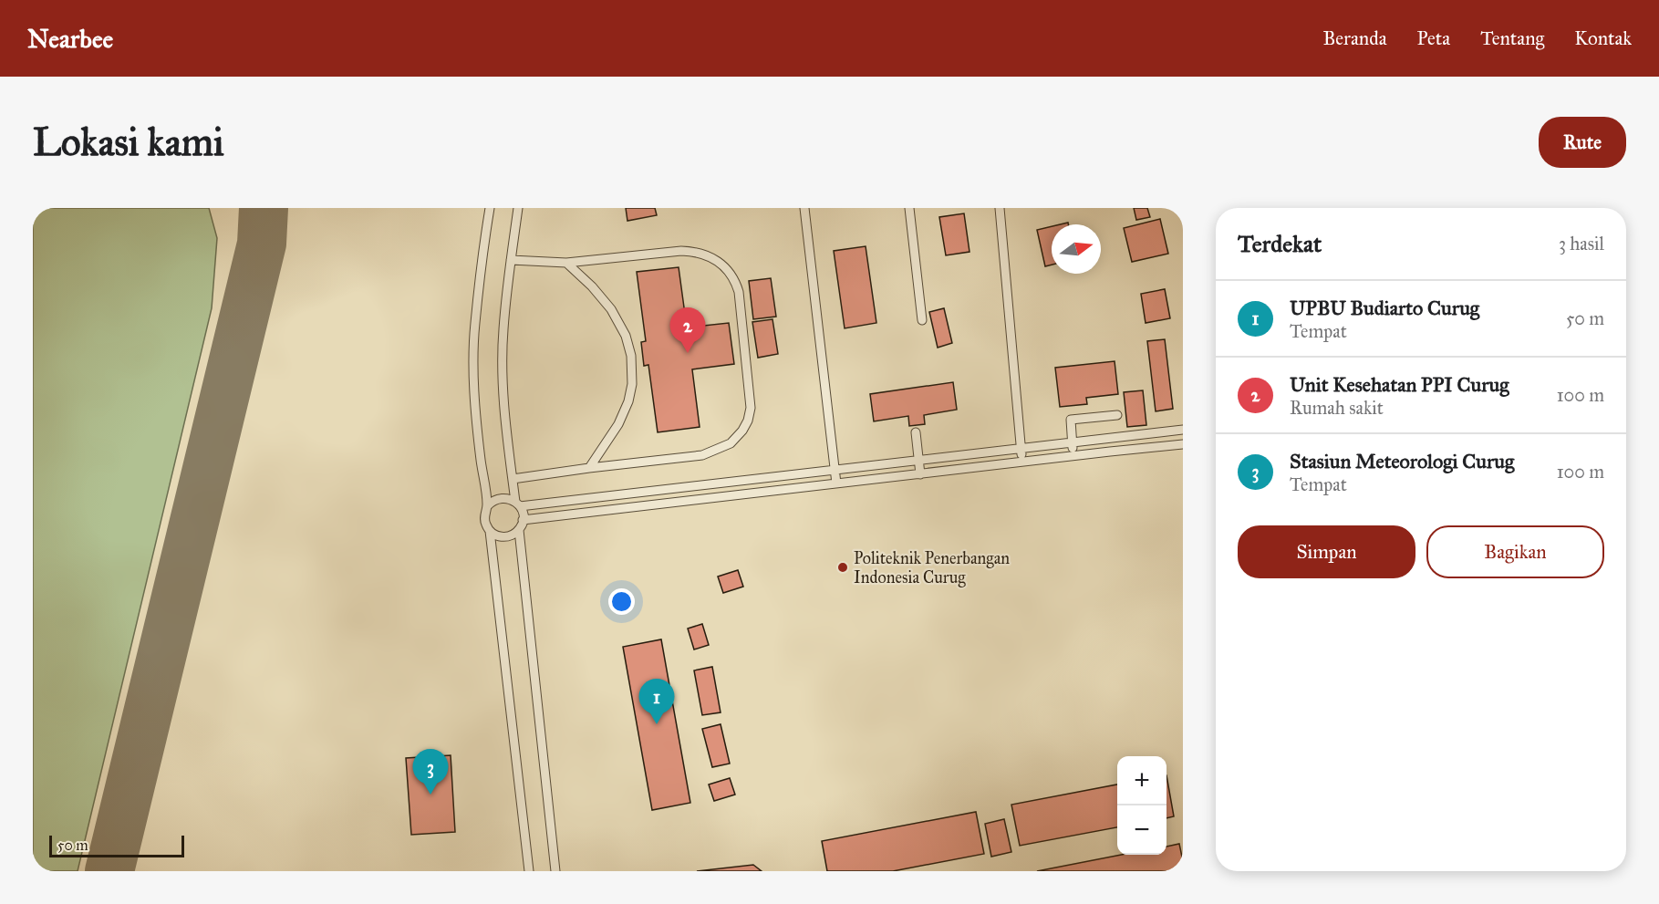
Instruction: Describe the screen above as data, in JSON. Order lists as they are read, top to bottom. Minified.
{"places":["Politeknik Penerbangan Indonesia Curug"],"scale_bar":"50 m","north":"right","page":{"header":"Nearbee","nav":["Beranda","Peta","Tentang","Kontak"],"buttons":["Rute",["Simpan","Bagikan"]],"title":"Lokasi kami","heading":["Terdekat","3 hasil"],"list":[{"mark":"1","name":"UPBU Budiarto Curug","note":"Tempat","value":"50 m"},{"mark":"2","name":"Unit Kesehatan PPI Curug","note":"Rumah sakit","value":"100 m"},{"mark":"3","name":"Stasiun Meteorologi Curug","note":"Tempat","value":"100 m"}],"pins":["2","1","3"],"map_buttons":["+","−"],"scale":"50 m"}}
